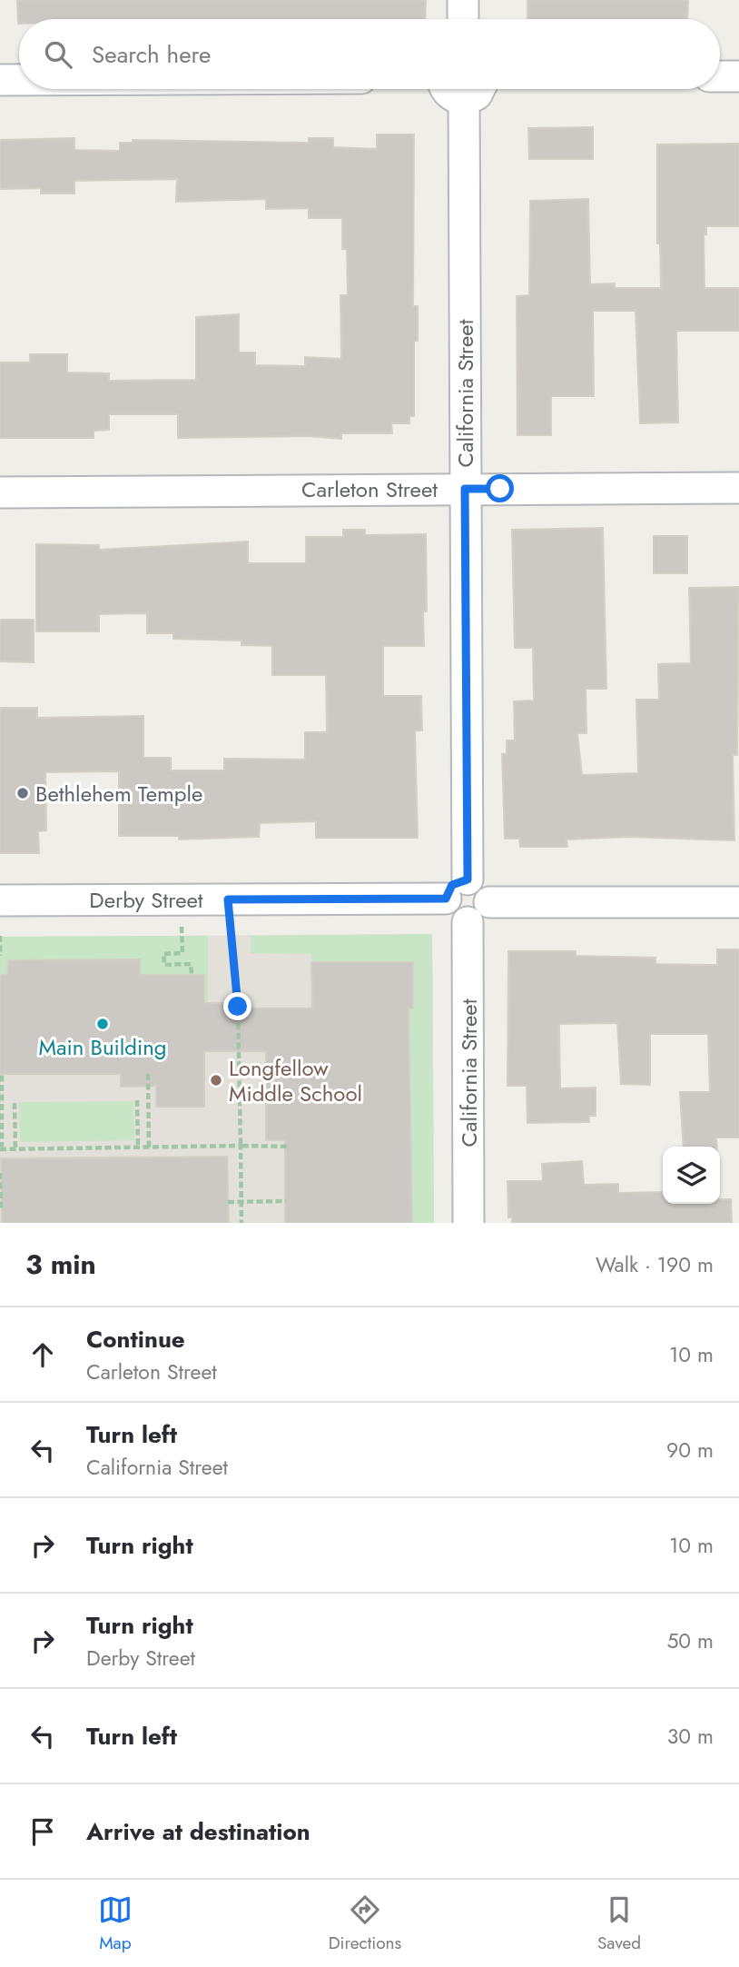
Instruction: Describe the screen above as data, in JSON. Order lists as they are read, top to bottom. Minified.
{"streets":{"street":["California Street","Carleton Street","Derby Street"]},"crossings":[["California Street","Carleton Street"],["California Street","Derby Street"]],"places":["Bethlehem Temple","Main Building","Longfellow Middle School"],"page":{"search":"Search here","heading":["3 min","Walk · 190 m"],"list":[["Continue","Carleton Street","10 m"],["Turn left","California Street","90 m"],["Turn right","10 m"],["Turn right","Derby Street","50 m"],["Turn left","30 m"],"Arrive at destination"],"nav":["Map","Directions","Saved"]}}
